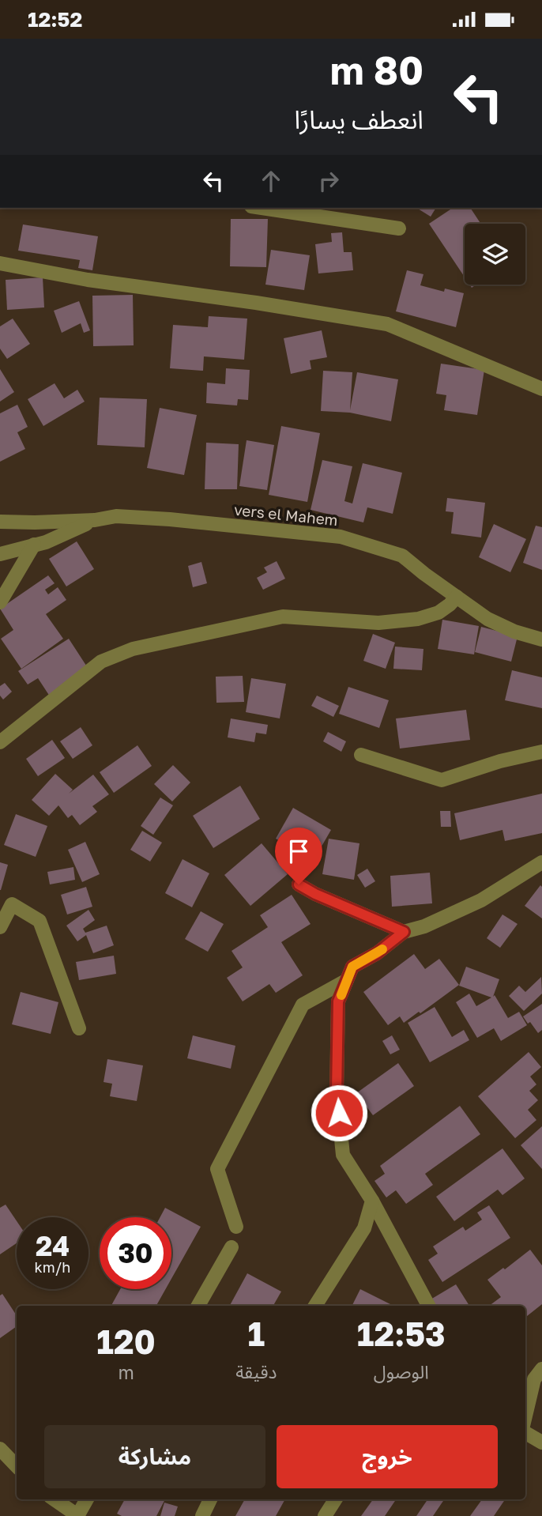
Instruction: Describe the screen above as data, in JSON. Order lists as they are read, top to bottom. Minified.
{"streets":{"street":["vers el Mahem"]},"page":{"status":"12:52","turn":["80 m","انعطف يسارًا"],"speed":"24 km/h","limit":"30","eta":["12:53","الوصول","1","دقيقة","120","m"],"buttons":["خروج","مشاركة"]}}
